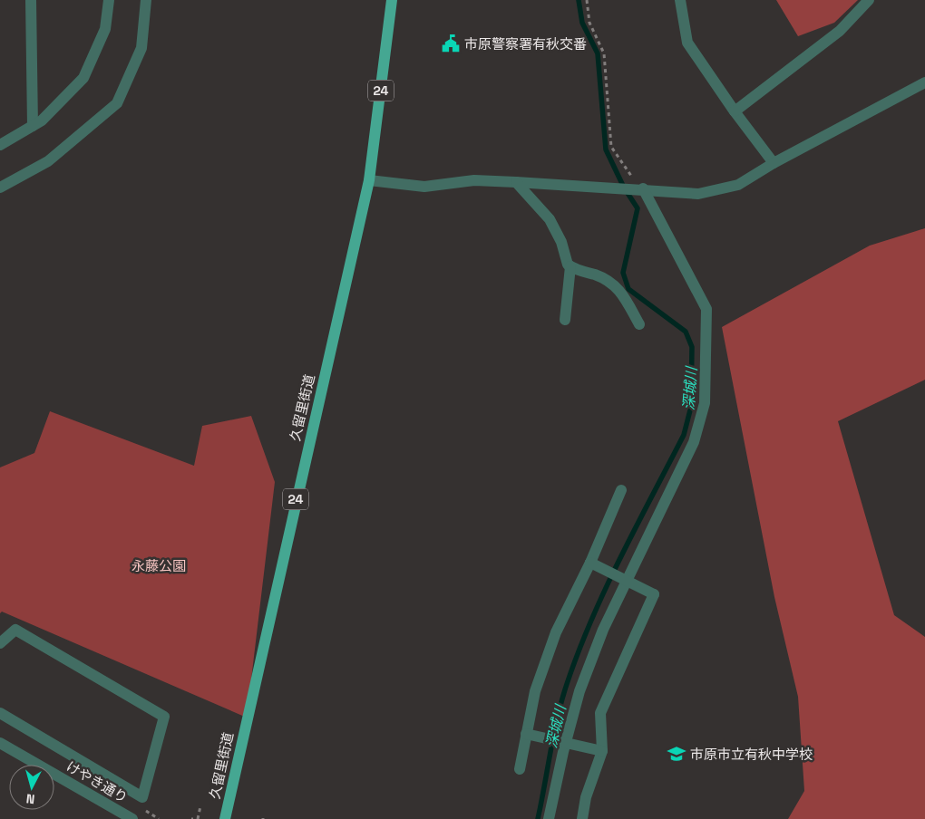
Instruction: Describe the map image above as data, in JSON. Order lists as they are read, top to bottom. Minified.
{"streets":{"main road":["24","久留里街道"],"street":["けやき通り"]},"water":["深城川"],"parks":["永藤公園"],"places":{"public building":["市原警察署有秋交番"],"school or university":["市原市立有秋中学校"]},"north":"bottom"}
